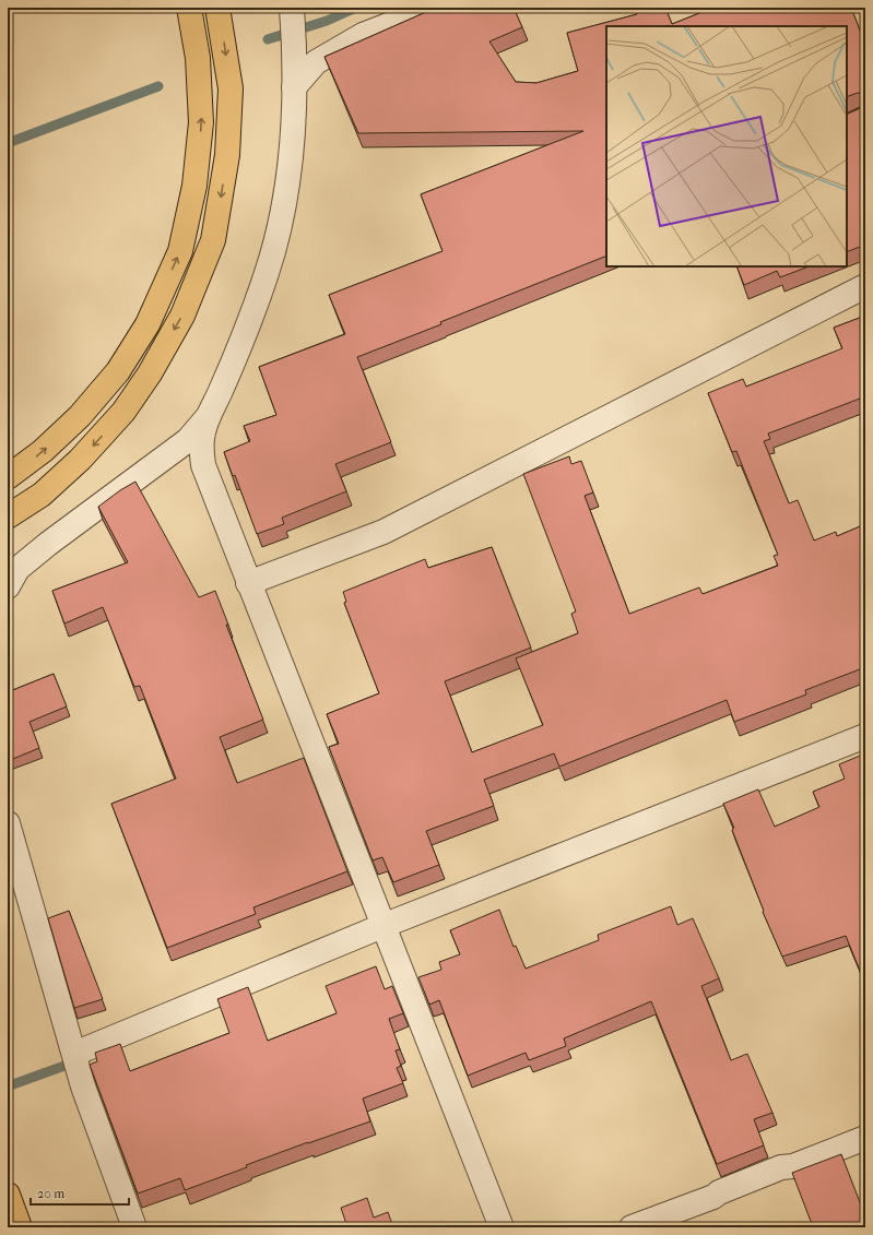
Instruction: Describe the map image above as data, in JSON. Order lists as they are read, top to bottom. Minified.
{"scale_bar":"20 m"}
